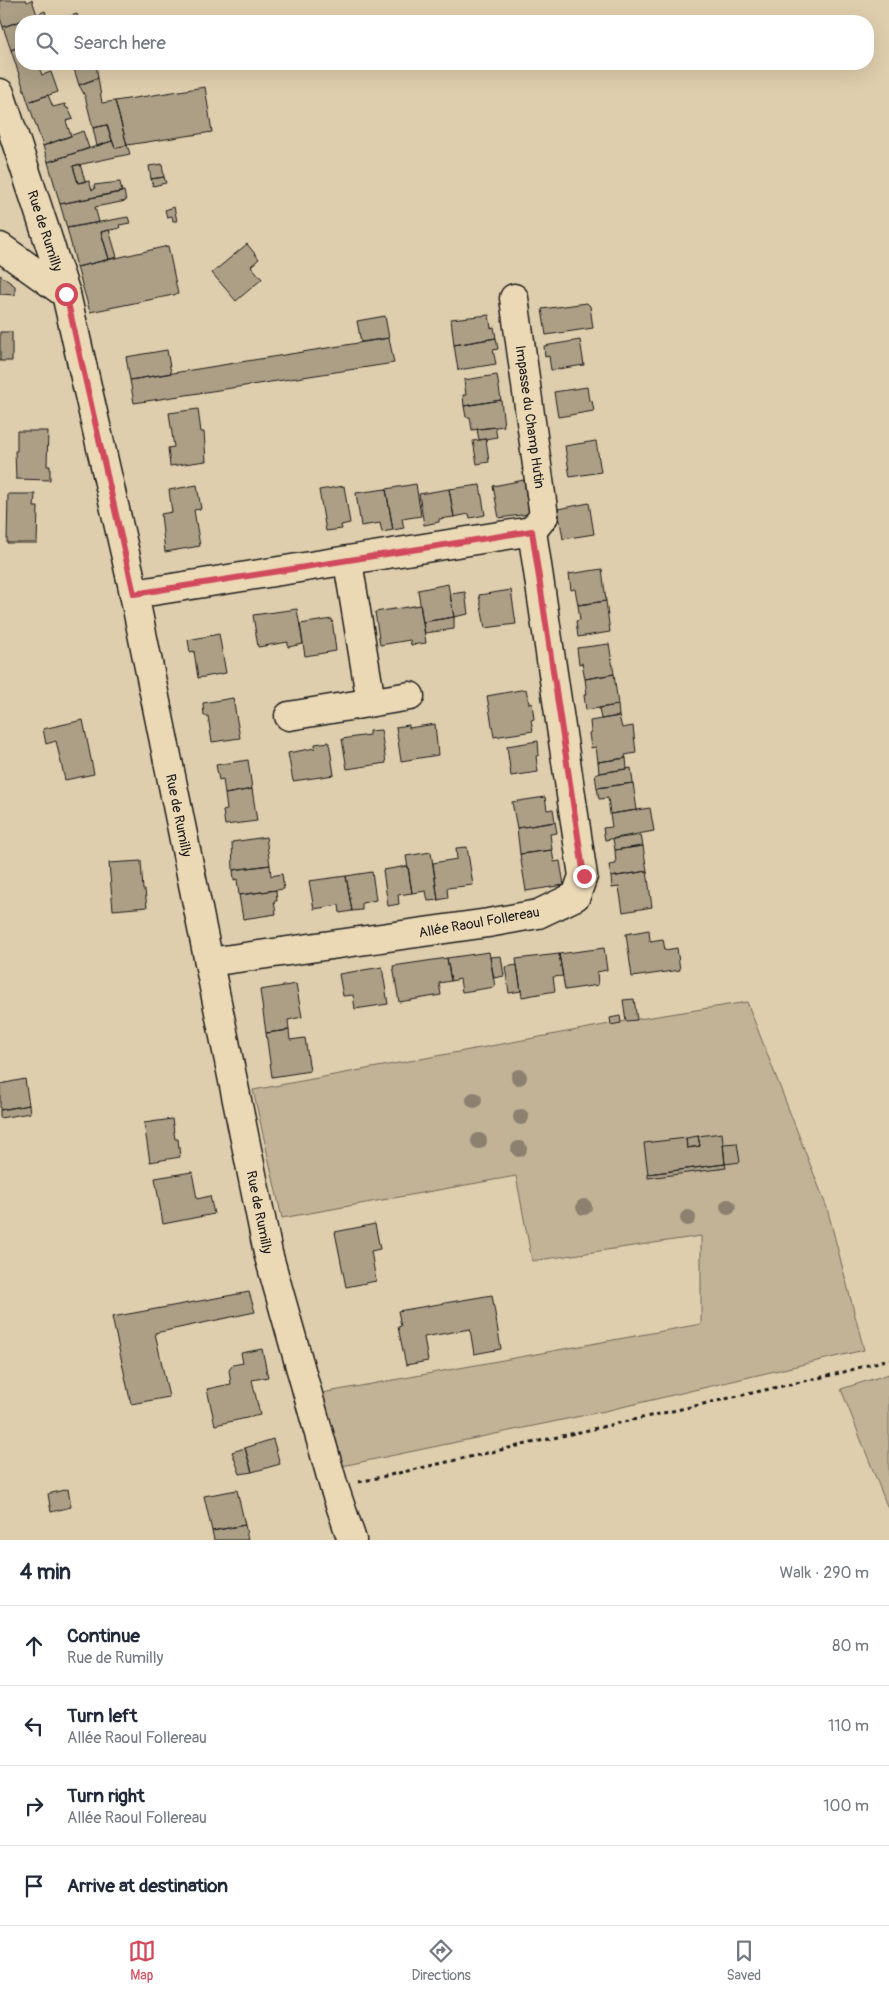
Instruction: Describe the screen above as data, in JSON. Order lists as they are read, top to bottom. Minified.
{"streets":{"street":["Rue de Rumilly","Impasse du Champ Hutin","Allée Raoul Follereau"]},"crossings":[["Rue de Rumilly","Allée Raoul Follereau"],["Impasse du Champ Hutin","Allée Raoul Follereau"]],"page":{"search":"Search here","heading":["4 min","Walk · 290 m"],"list":[["Continue","Rue de Rumilly","80 m"],["Turn left","Allée Raoul Follereau","110 m"],["Turn right","Allée Raoul Follereau","100 m"],"Arrive at destination"],"nav":["Map","Directions","Saved"]}}
